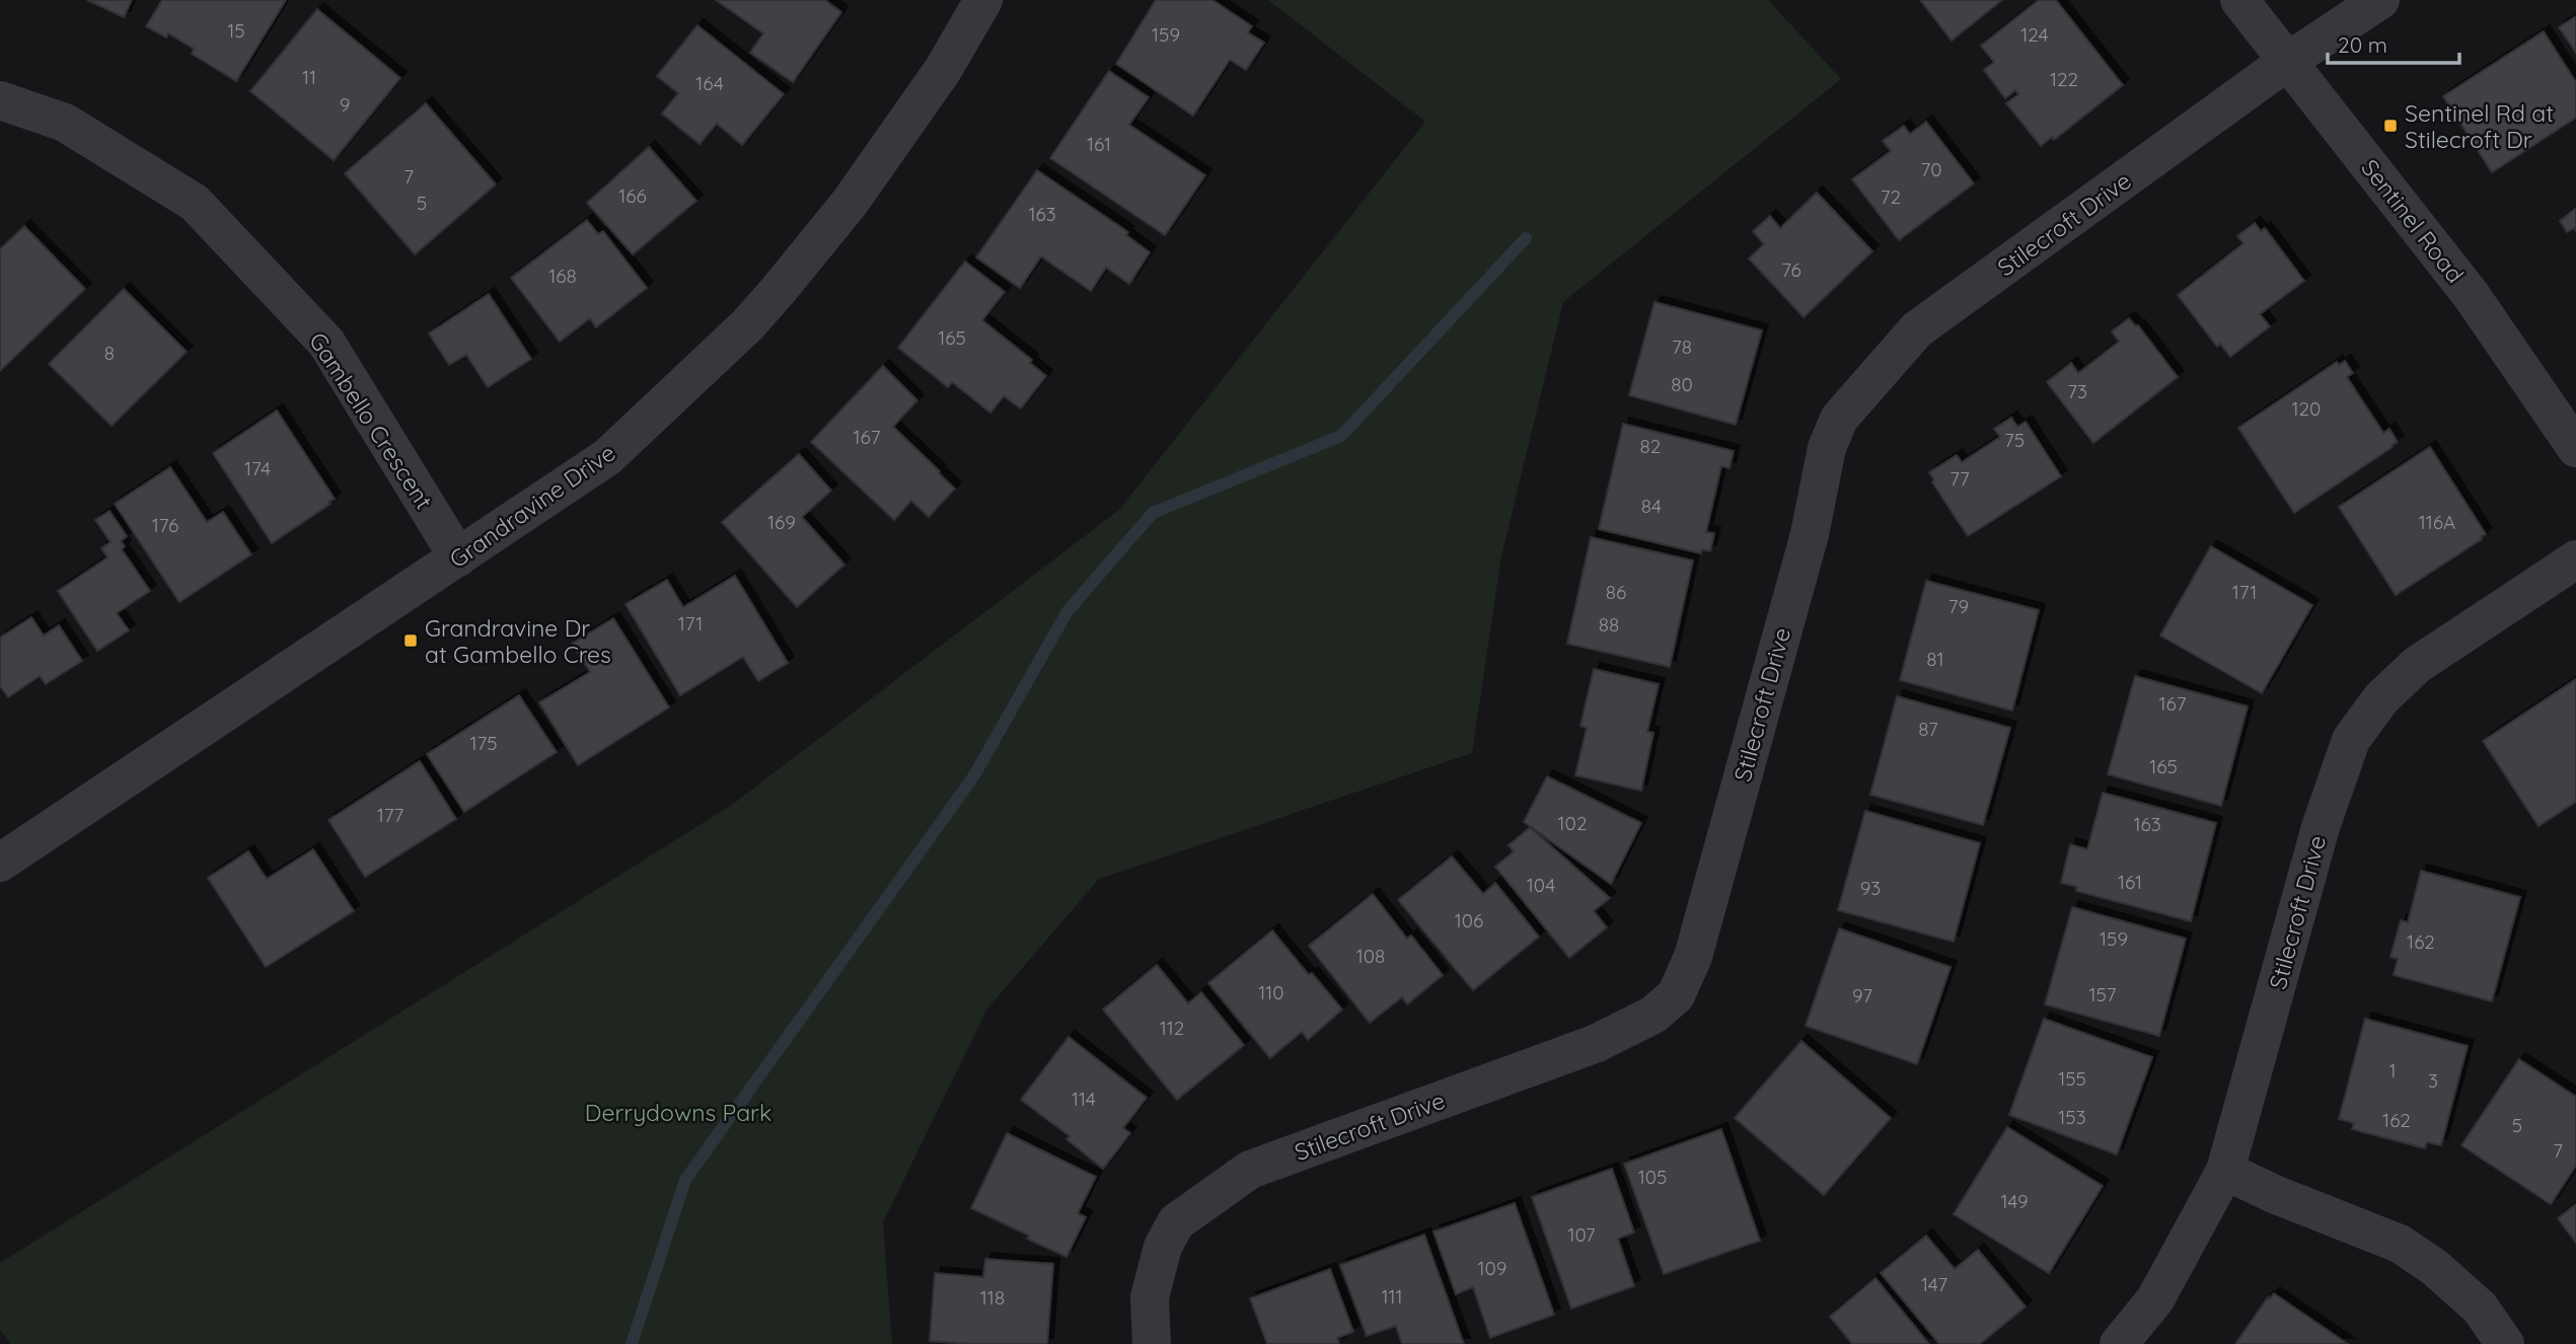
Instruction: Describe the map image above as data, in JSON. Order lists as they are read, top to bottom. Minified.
{"streets":{"street":["Sentinel Road","Stilecroft Drive","Gambello Crescent","Grandravine Drive"]},"crossings":[["Sentinel Road","Stilecroft Drive"],["Gambello Crescent","Grandravine Drive"]],"parks":["Derrydowns Park"],"places":{"transit":["Sentinel Rd at Stilecroft Dr","Grandravine Dr at Gambello Cres"]},"house_numbers":["15","159","124","11","122","164","9","161","70","7","166","72","5","163","76","168","165","78","8","80","73","120","167","75","82","174","77","84","169","116A","176","86","171","79","171","88","81","167","87","175","165","177","102","163","161","104","93","106","159","162","108","110","157","97","112","1","155","3","114","153","162","5","7","105","149","107","109","147","111","118"],"scale_bar":"20 m"}
